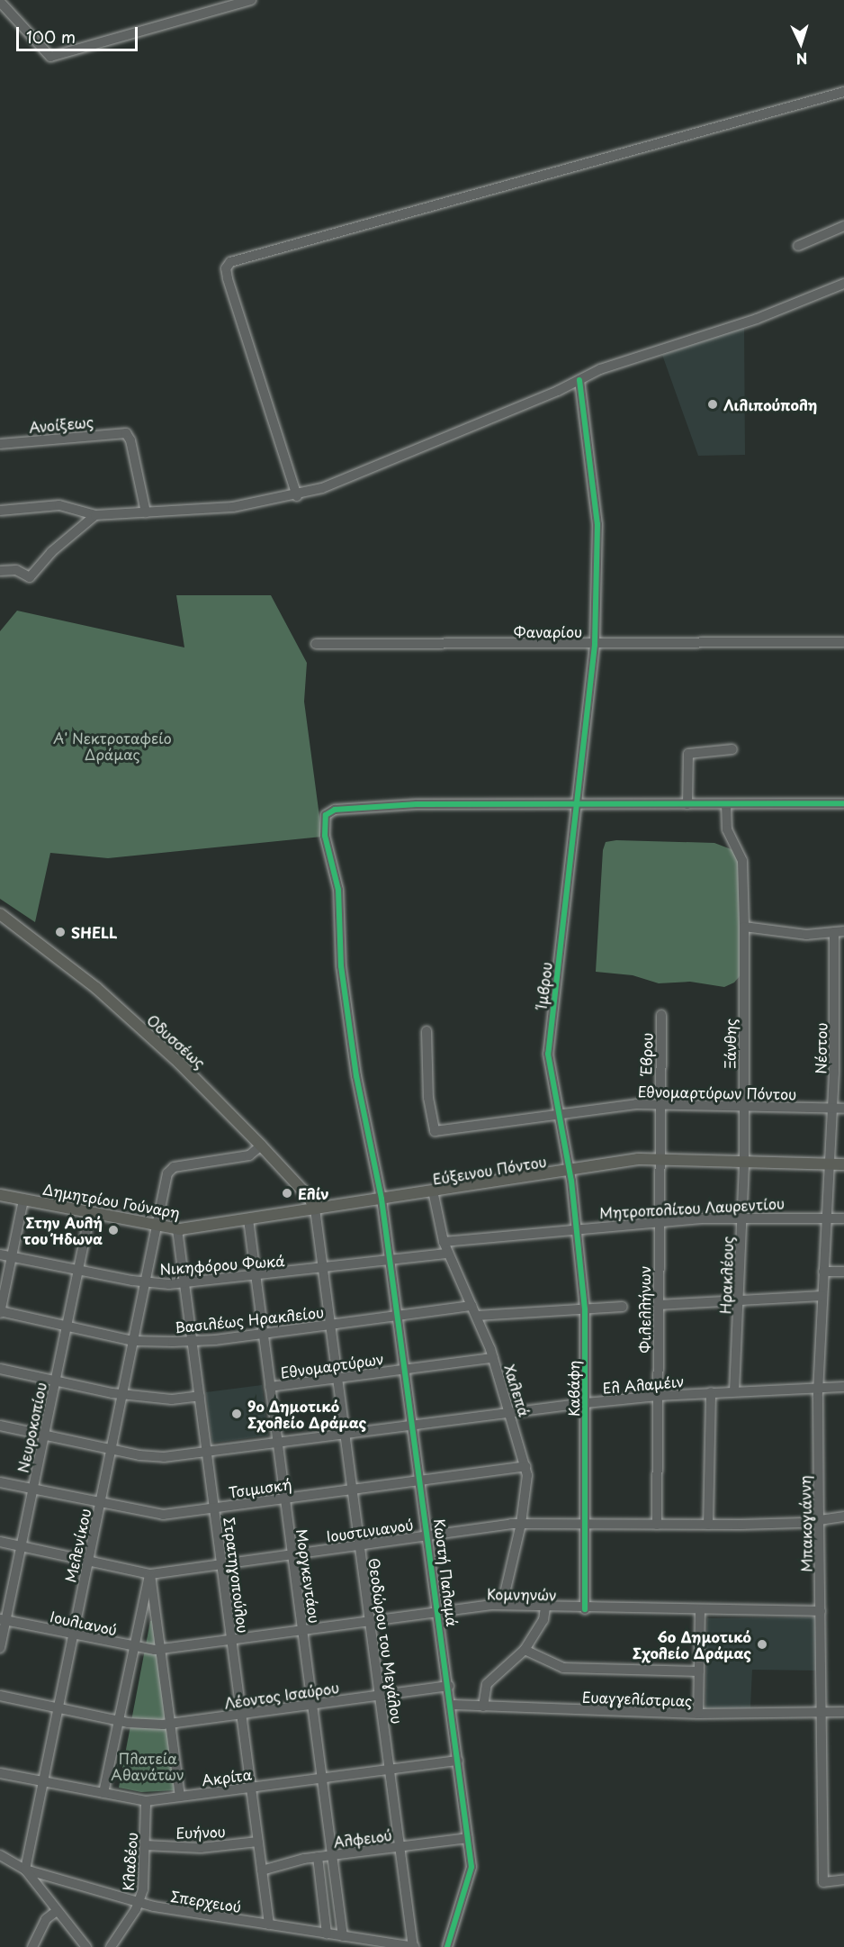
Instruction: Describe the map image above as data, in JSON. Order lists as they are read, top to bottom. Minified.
{"streets":{"main road":["Οδυσσέως","Εύξεινου Πόντου","Δημητρίου Γούναρη"],"street":["Ανοίξεως","Φαναρίου","Ίμβρου","Ξάνθης","Νέστου","Έβρου","Εθνομαρτύρων Πόντου","Μητροπολίτου Λαυρεντίου","Νικηφόρου Φωκά","Ηρακλέους","Φιλελλήνων","Βασιλέως Ηρακλείου","Εθνομαρτύρων","Ελ Αλαμέιν","Καβάφη","Χαλεπά","Νευροκοπίου","Τσιμισκή","Μπακογιάννη","Ιουστινιανού","Μελενίκου","Κωστή Παλαμά","Στρατηγοπούλου","Μοργκεντάου","Κομνηνών","Ιουλιανού","Θεοδώρου του Μεγάλου","Λέοντος Ισαύρου","Ευαγγελίστριας","Ακρίτα","Ευήνου","Αλφειού","Κλαδέου","Σπερχειού"]},"crossings":[["Φαναρίου","Ίμβρου"],["Ίμβρου","Εθνομαρτύρων Πόντου"],["Ίμβρου","Εύξεινου Πόντου"],["Ίμβρου","Καβάφη"],["Ίμβρου","Κωστή Παλαμά"],["Οδυσσέως","Εύξεινου Πόντου"],["Οδυσσέως","Δημητρίου Γούναρη"],["Οδυσσέως","Μελενίκου"],["Οδυσσέως","Θεοδώρου του Μεγάλου"],["Ξάνθης","Εθνομαρτύρων Πόντου"],["Ξάνθης","Εύξεινου Πόντου"],["Ξάνθης","Ηρακλέους"],["Νέστου","Εθνομαρτύρων Πόντου"],["Νέστου","Εύξεινου Πόντου"],["Νέστου","Μπακογιάννη"],["Έβρου","Εθνομαρτύρων Πόντου"],["Έβρου","Εύξεινου Πόντου"],["Έβρου","Φιλελλήνων"],["Εύξεινου Πόντου","Δημητρίου Γούναρη"],["Εύξεινου Πόντου","Ηρακλέους"],["Εύξεινου Πόντου","Φιλελλήνων"],["Εύξεινου Πόντου","Καβάφη"],["Εύξεινου Πόντου","Χαλεπά"],["Εύξεινου Πόντου","Μπακογιάννη"],["Εύξεινου Πόντου","Κωστή Παλαμά"],["Εύξεινου Πόντου","Θεοδώρου του Μεγάλου"],["Δημητρίου Γούναρη","Νευροκοπίου"],["Δημητρίου Γούναρη","Μελενίκου"],["Δημητρίου Γούναρη","Στρατηγοπούλου"],["Δημητρίου Γούναρη","Μοργκεντάου"],["Δημητρίου Γούναρη","Θεοδώρου του Μεγάλου"],["Μητροπολίτου Λαυρεντίου","Ηρακλέους"],["Μητροπολίτου Λαυρεντίου","Φιλελλήνων"],["Μητροπολίτου Λαυρεντίου","Καβάφη"],["Μητροπολίτου Λαυρεντίου","Χαλεπά"],["Μητροπολίτου Λαυρεντίου","Μπακογιάννη"],["Νικηφόρου Φωκά","Χαλεπά"],["Νικηφόρου Φωκά","Νευροκοπίου"],["Νικηφόρου Φωκά","Μελενίκου"],["Νικηφόρου Φωκά","Κωστή Παλαμά"],["Νικηφόρου Φωκά","Στρατηγοπούλου"],["Νικηφόρου Φωκά","Μοργκεντάου"],["Νικηφόρου Φωκά","Θεοδώρου του Μεγάλου"],["Ηρακλέους","Ελ Αλαμέιν"],["Φιλελλήνων","Ελ Αλαμέιν"],["Φιλελλήνων","Ιουστινιανού"],["Βασιλέως Ηρακλείου","Χαλεπά"],["Βασιλέως Ηρακλείου","Νευροκοπίου"],["Βασιλέως Ηρακλείου","Μελενίκου"],["Βασιλέως Ηρακλείου","Κωστή Παλαμά"],["Βασιλέως Ηρακλείου","Στρατηγοπούλου"],["Βασιλέως Ηρακλείου","Μοργκεντάου"],["Βασιλέως Ηρακλείου","Θεοδώρου του Μεγάλου"],["Εθνομαρτύρων","Χαλεπά"],["Εθνομαρτύρων","Κωστή Παλαμά"],["Εθνομαρτύρων","Μοργκεντάου"],["Εθνομαρτύρων","Θεοδώρου του Μεγάλου"],["Ελ Αλαμέιν","Καβάφη"],["Ελ Αλαμέιν","Χαλεπά"],["Ελ Αλαμέιν","Νευροκοπίου"],["Ελ Αλαμέιν","Μπακογιάννη"],["Ελ Αλαμέιν","Μελενίκου"],["Ελ Αλαμέιν","Κωστή Παλαμά"],["Ελ Αλαμέιν","Στρατηγοπούλου"],["Ελ Αλαμέιν","Μοργκεντάου"],["Ελ Αλαμέιν","Θεοδώρου του Μεγάλου"],["Καβάφη","Ιουστινιανού"],["Καβάφη","Κομνηνών"],["Χαλεπά","Τσιμισκή"],["Χαλεπά","Ιουστινιανού"],["Χαλεπά","Κομνηνών"],["Νευροκοπίου","Τσιμισκή"],["Νευροκοπίου","Ιουστινιανού"],["Νευροκοπίου","Ιουλιανού"],["Τσιμισκή","Μελενίκου"],["Τσιμισκή","Κωστή Παλαμά"],["Τσιμισκή","Στρατηγοπούλου"],["Τσιμισκή","Μοργκεντάου"],["Τσιμισκή","Θεοδώρου του Μεγάλου"],["Μπακογιάννη","Ιουστινιανού"],["Μπακογιάννη","Κομνηνών"],["Μπακογιάννη","Ευαγγελίστριας"],["Ιουστινιανού","Μελενίκου"],["Ιουστινιανού","Κωστή Παλαμά"],["Ιουστινιανού","Στρατηγοπούλου"],["Ιουστινιανού","Μοργκεντάου"],["Ιουστινιανού","Θεοδώρου του Μεγάλου"],["Μελενίκου","Ιουλιανού"],["Μελενίκου","Λέοντος Ισαύρου"],["Μελενίκου","Ακρίτα"],["Μελενίκου","Σπερχειού"],["Κωστή Παλαμά","Κομνηνών"],["Κωστή Παλαμά","Λέοντος Ισαύρου"],["Κωστή Παλαμά","Ευαγγελίστριας"],["Κωστή Παλαμά","Ακρίτα"],["Κωστή Παλαμά","Αλφειού"],["Στρατηγοπούλου","Κομνηνών"],["Στρατηγοπούλου","Λέοντος Ισαύρου"],["Στρατηγοπούλου","Ακρίτα"],["Στρατηγοπούλου","Ευήνου"],["Στρατηγοπούλου","Αλφειού"],["Στρατηγοπούλου","Σπερχειού"],["Μοργκεντάου","Κομνηνών"],["Μοργκεντάου","Λέοντος Ισαύρου"],["Μοργκεντάου","Ακρίτα"],["Μοργκεντάου","Αλφειού"],["Μοργκεντάου","Σπερχειού"],["Κομνηνών","Ιουλιανού"],["Κομνηνών","Θεοδώρου του Μεγάλου"],["Θεοδώρου του Μεγάλου","Λέοντος Ισαύρου"],["Θεοδώρου του Μεγάλου","Ακρίτα"],["Θεοδώρου του Μεγάλου","Αλφειού"],["Θεοδώρου του Μεγάλου","Σπερχειού"],["Ακρίτα","Κλαδέου"],["Ευήνου","Κλαδέου"],["Κλαδέου","Σπερχειού"]],"parks":["Α' Νεκτροταφείο Δράμας","Πλατεία Αθανάτων"],"places":["Λιλιπούπολη","SHELL","Ελίν","Στην Αυλή του Ήδωνα","9ο Δημοτικό Σχολείο Δράμας","6o Δημοτικό Σχολείο Δράμας"],"scale_bar":"100 m","north":"bottom"}
